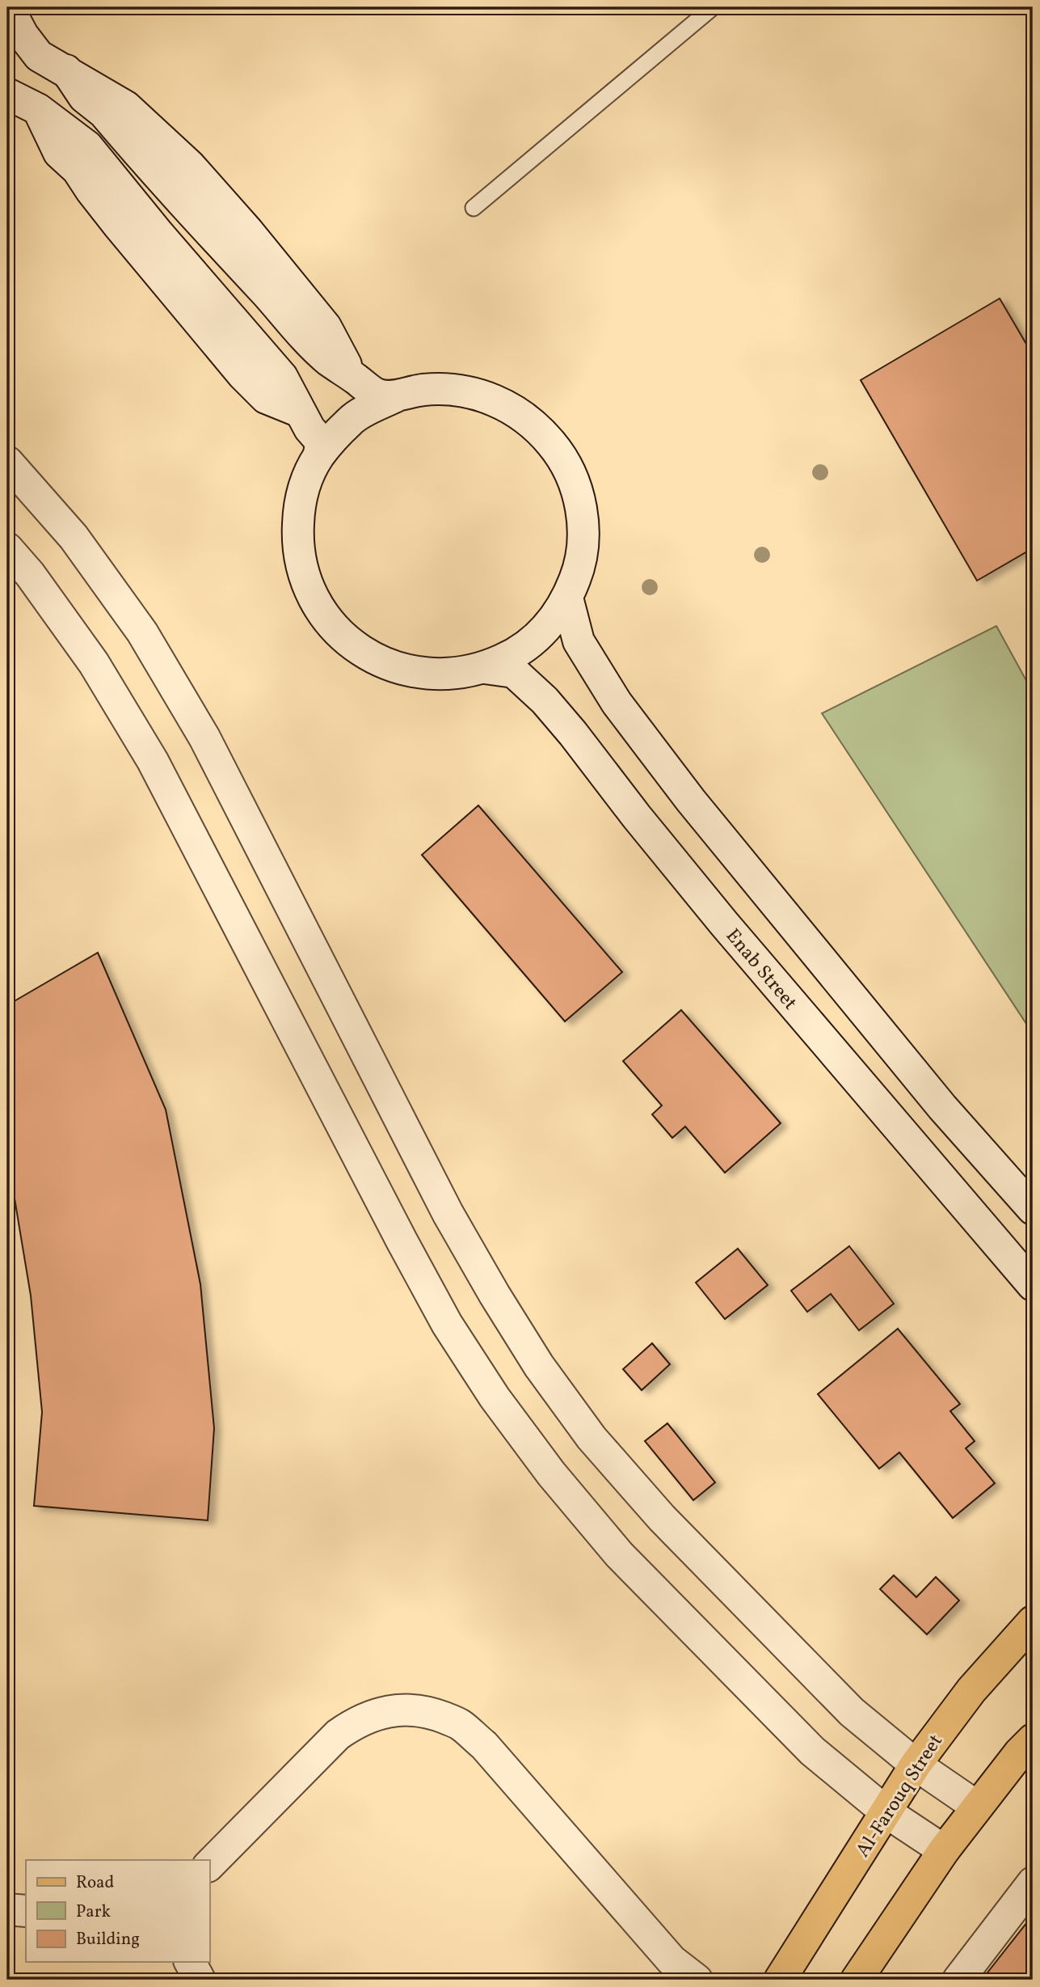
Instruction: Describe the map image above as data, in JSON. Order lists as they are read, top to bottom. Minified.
{"streets":{"main road":["Al-Farouq Street"],"street":["Enab Street"]},"legend":["Road","Park","Building"]}
